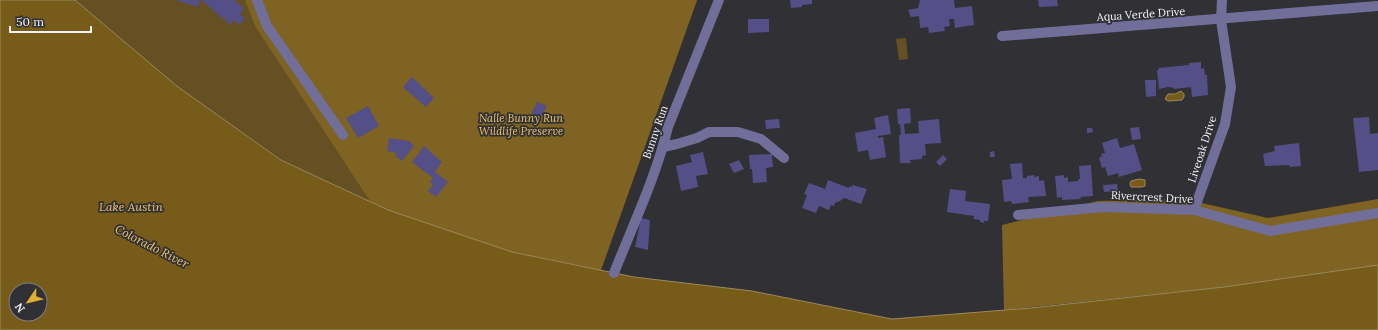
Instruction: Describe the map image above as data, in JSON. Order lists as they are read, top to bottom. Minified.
{"streets":{"street":["Aqua Verde Drive","Bunny Run","Liveoak Drive","Rivercrest Drive"]},"crossings":[["Aqua Verde Drive","Liveoak Drive"],["Liveoak Drive","Rivercrest Drive"]],"water":["Lake Austin","Colorado River"],"parks":["Nalle Bunny Run Wildlife Preserve"],"scale_bar":"50 m","north":"bottom left"}
